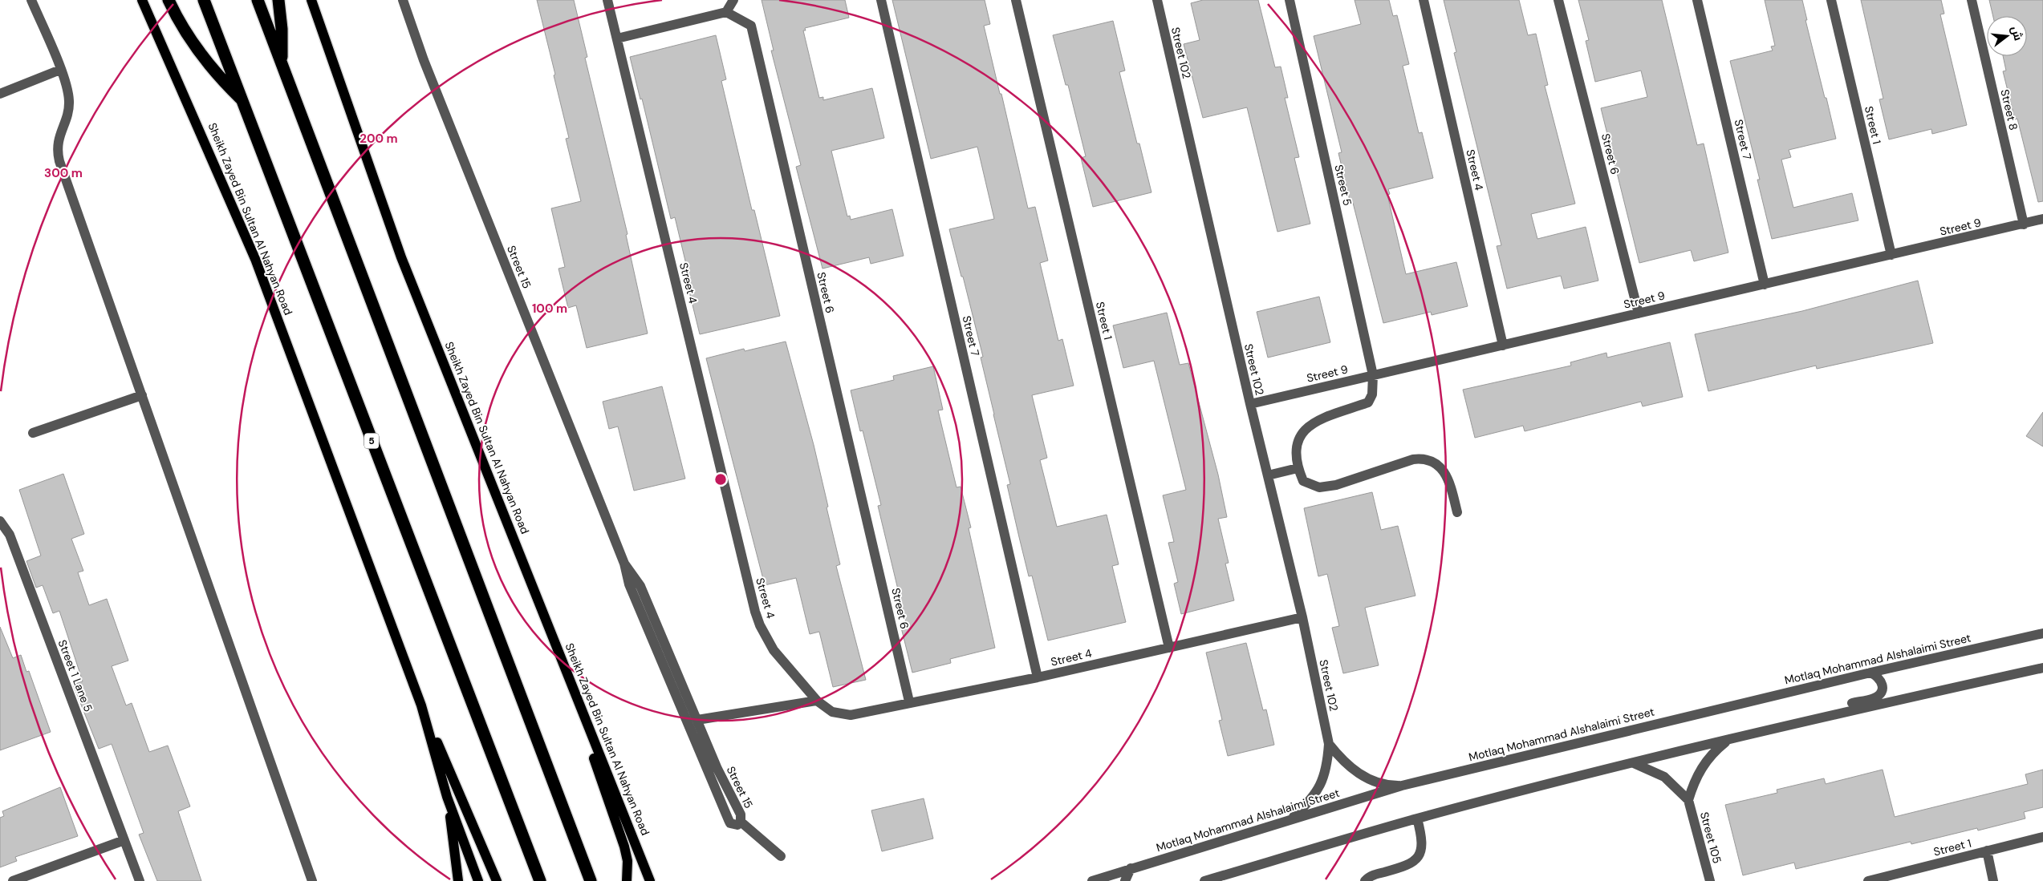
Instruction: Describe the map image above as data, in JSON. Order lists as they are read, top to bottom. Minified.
{"streets":{"highway":["5"],"main road":["Sheikh Zayed Bin Sultan Al Nahyan Road"],"street":["Street 102","Street 8","Street 1","Street 7","Street 6","Street 4","Street 5","Street 9","Street 15","Motlaq Mohammad Alshalaimi Street","Street 1 Lane 5","Street 105"]},"crossings":[["Street 102","Street 4"],["Street 102","Street 9"],["Street 102","Motlaq Mohammad Alshalaimi Street"],["Street 8","Street 9"],["Street 1","Street 4"],["Street 1","Street 9"],["Street 7","Street 4"],["Street 7","Street 9"],["Street 6","Street 4"],["Street 6","Street 9"],["Street 4","Street 9"],["Street 5","Street 9"]],"north":"right","rings":["200 m","300 m","100 m"]}
